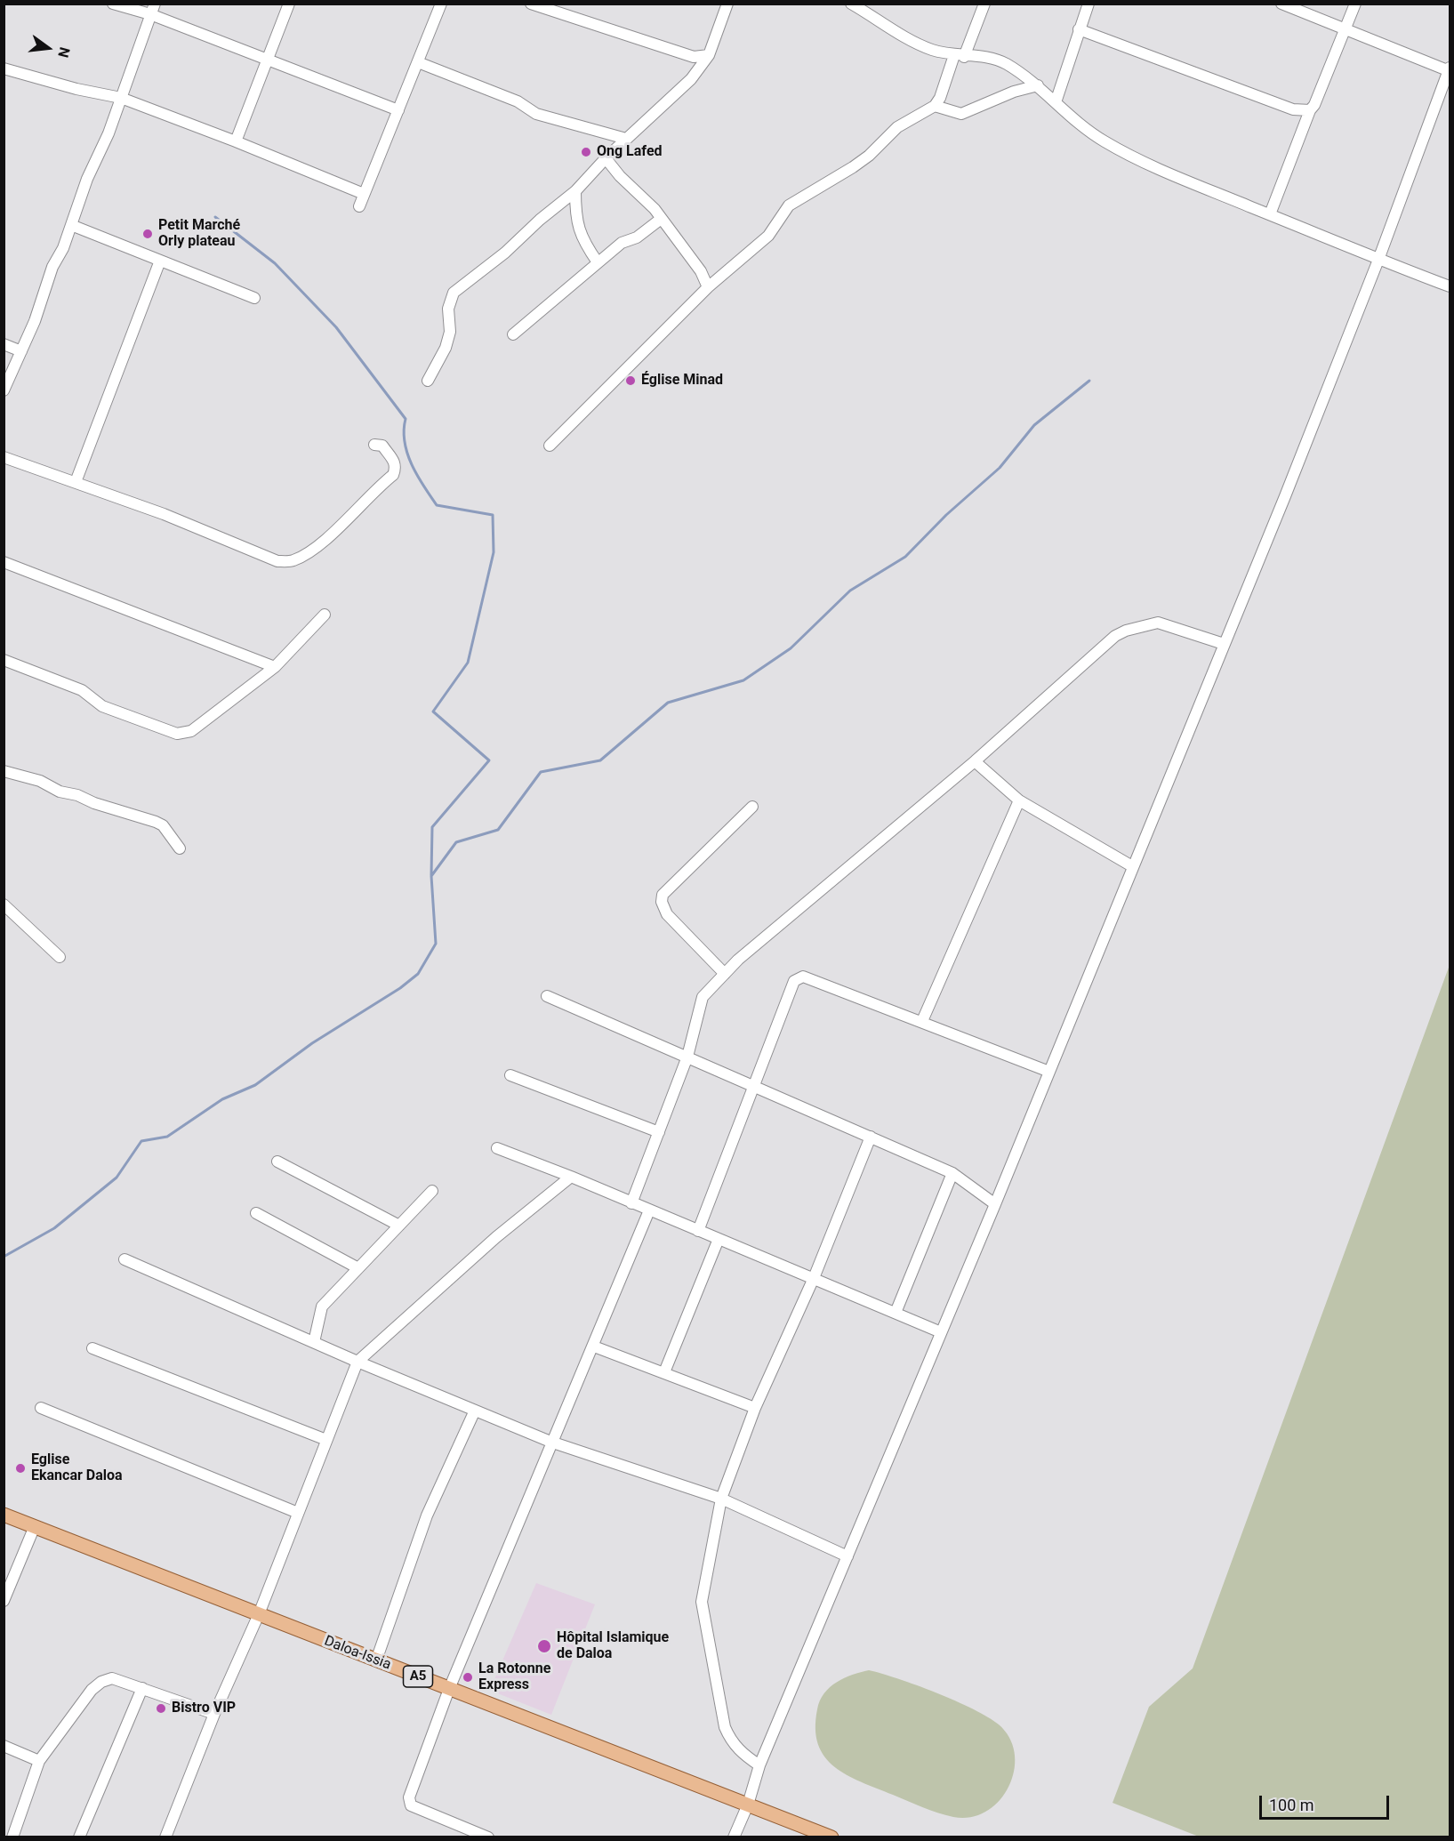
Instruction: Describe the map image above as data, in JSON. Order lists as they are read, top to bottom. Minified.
{"streets":{"main road":["Daloa-Issia","A5"]},"places":["Ong Lafed","Petit Marché Orly plateau","Église Minad","Eglise Ekancar Daloa","Hôpital Islamique de Daloa","La Rotonne Express","Bistro VIP"],"scale_bar":"100 m","north":"right"}
